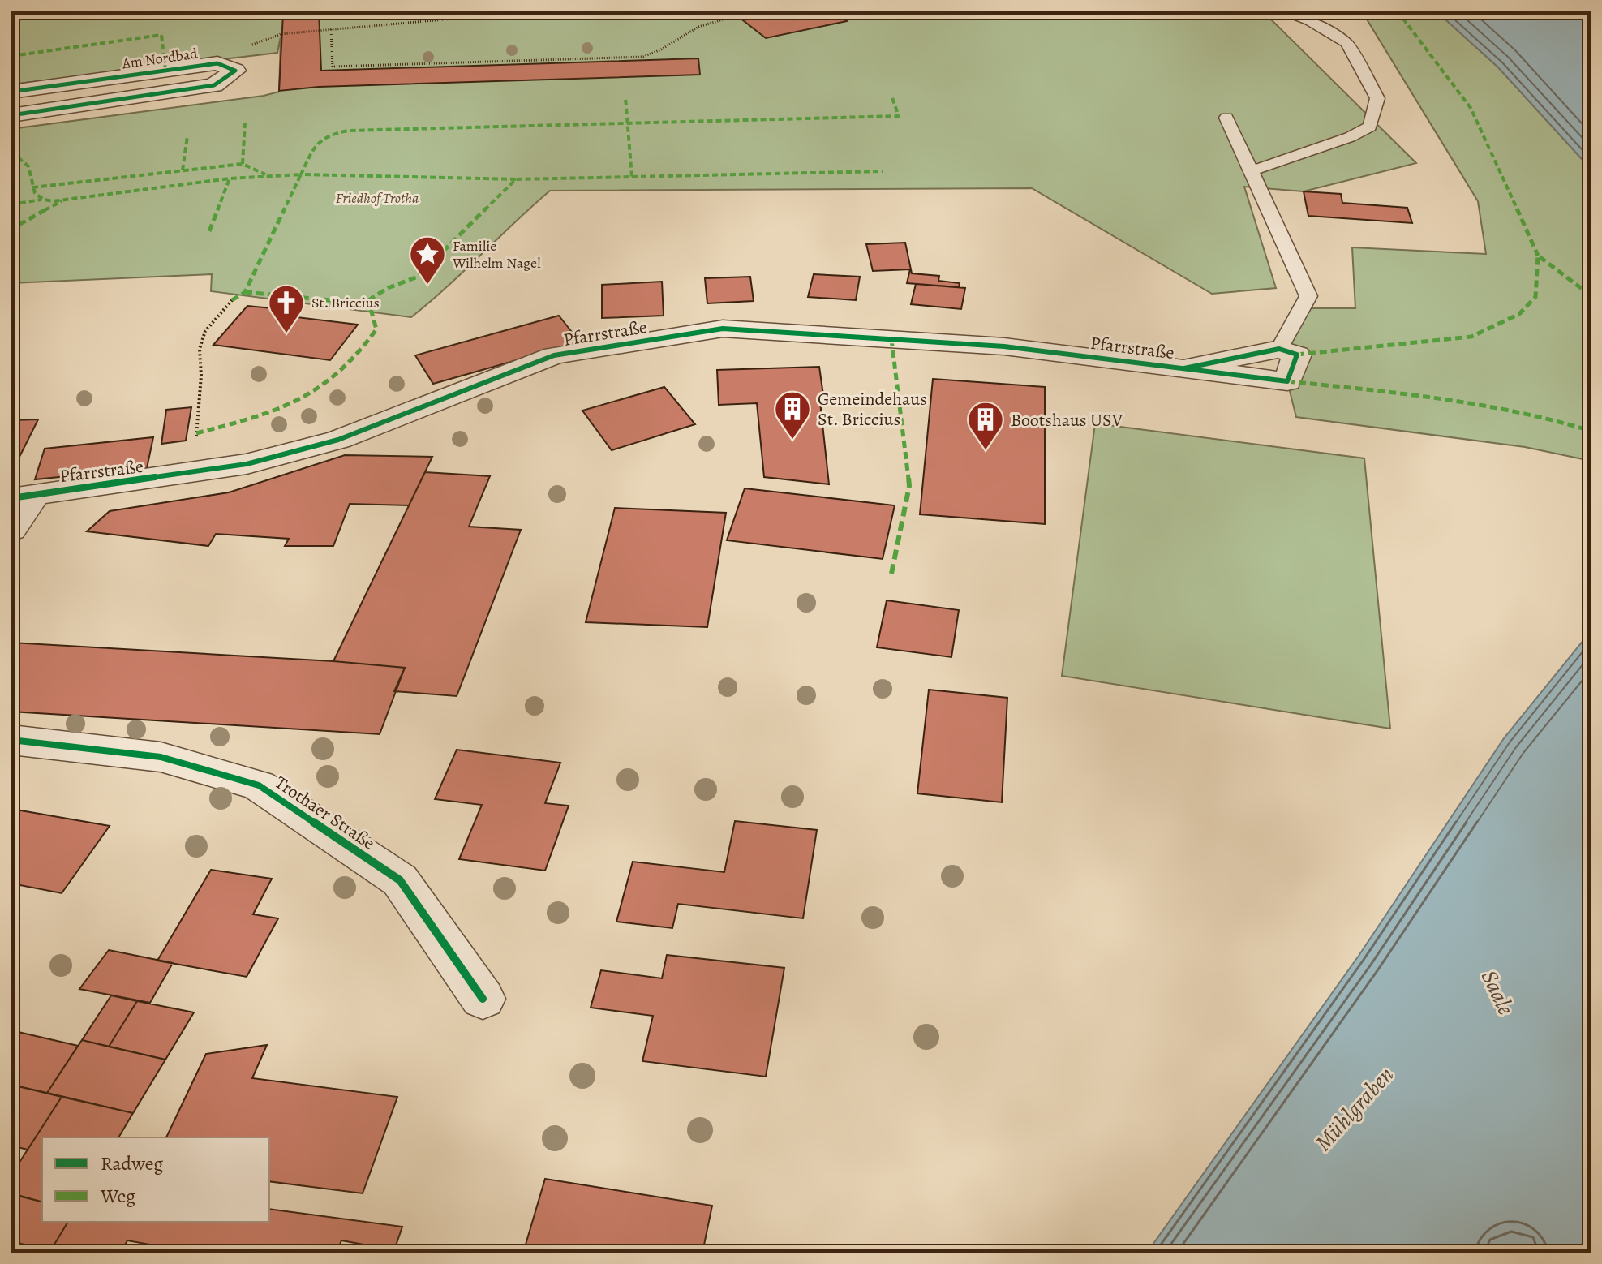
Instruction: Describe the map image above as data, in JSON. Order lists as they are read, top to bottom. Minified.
{"streets":{"street":["Am Nordbad","Pfarrstraße","Trothaer Straße"]},"water":["Saale","Mühlgraben"],"parks":["Friedhof Trotha"],"places":{"place":["Familie Wilhelm Nagel"],"church":["St. Briccius"],"building":["Gemeindehaus St. Briccius","Bootshaus USV"]},"legend":["Radweg","Weg"]}
